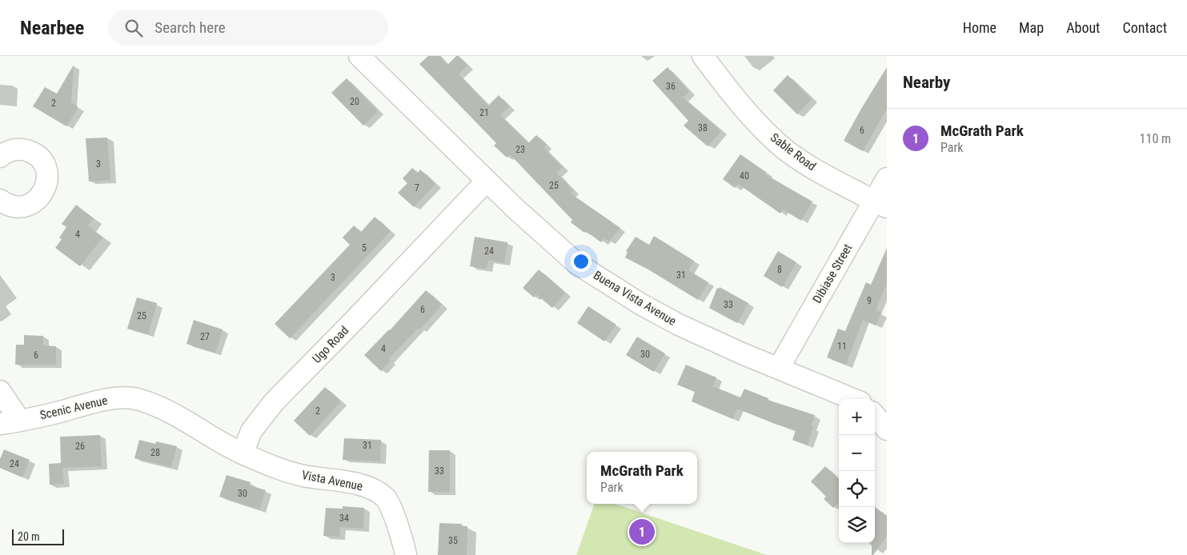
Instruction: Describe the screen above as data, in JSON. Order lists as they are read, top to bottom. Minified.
{"streets":{"street":["Sable Road","Dibiase Street","Buena Vista Avenue","Ugo Road","Scenic Avenue","Vista Avenue"]},"crossings":[["Sable Road","Dibiase Street"],["Dibiase Street","Buena Vista Avenue"],["Buena Vista Avenue","Ugo Road"],["Ugo Road","Scenic Avenue"],["Ugo Road","Vista Avenue"],["Scenic Avenue","Vista Avenue"]],"house_numbers":["36","20","2","21","38","6","23","3","40","25","7","4","5","24","8","31","3","9","33","6","25","27","11","4","30","6","2","31","26","28","24","33","30","34","35"],"scale_bar":"20 m","page":{"header":"Nearbee","search":"Search here","nav":["Home","Map","About","Contact"],"heading":"Nearby","list":[{"mark":"1","name":"McGrath Park","note":"Park","value":"110 m"}],"map_buttons":["+","−"],"popup":["McGrath Park","Park"],"pins":"1","scale":"20 m"}}
